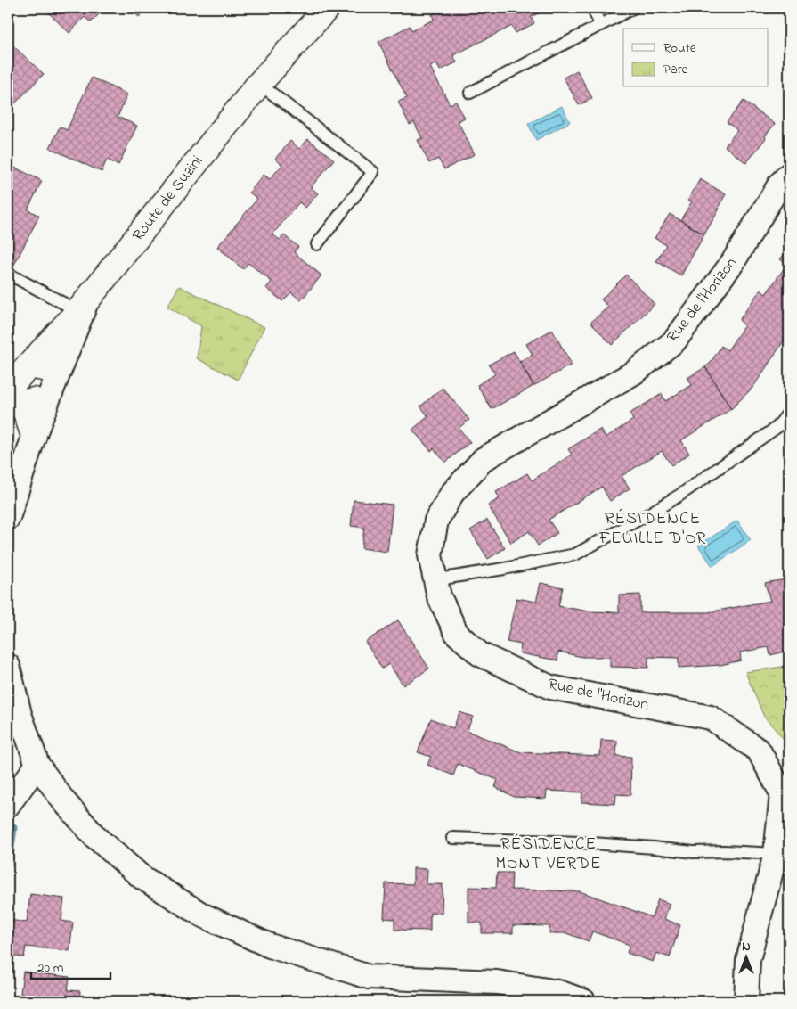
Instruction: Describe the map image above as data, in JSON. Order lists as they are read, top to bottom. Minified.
{"streets":{"street":["Route de Suzini","Rue de l'Horizon"]},"districts":["RÉSIDENCE FEUILLE D'OR","RÉSIDENCE MONT VERDE"],"legend":["Route","Parc"],"scale_bar":"20 m","north":"top"}
